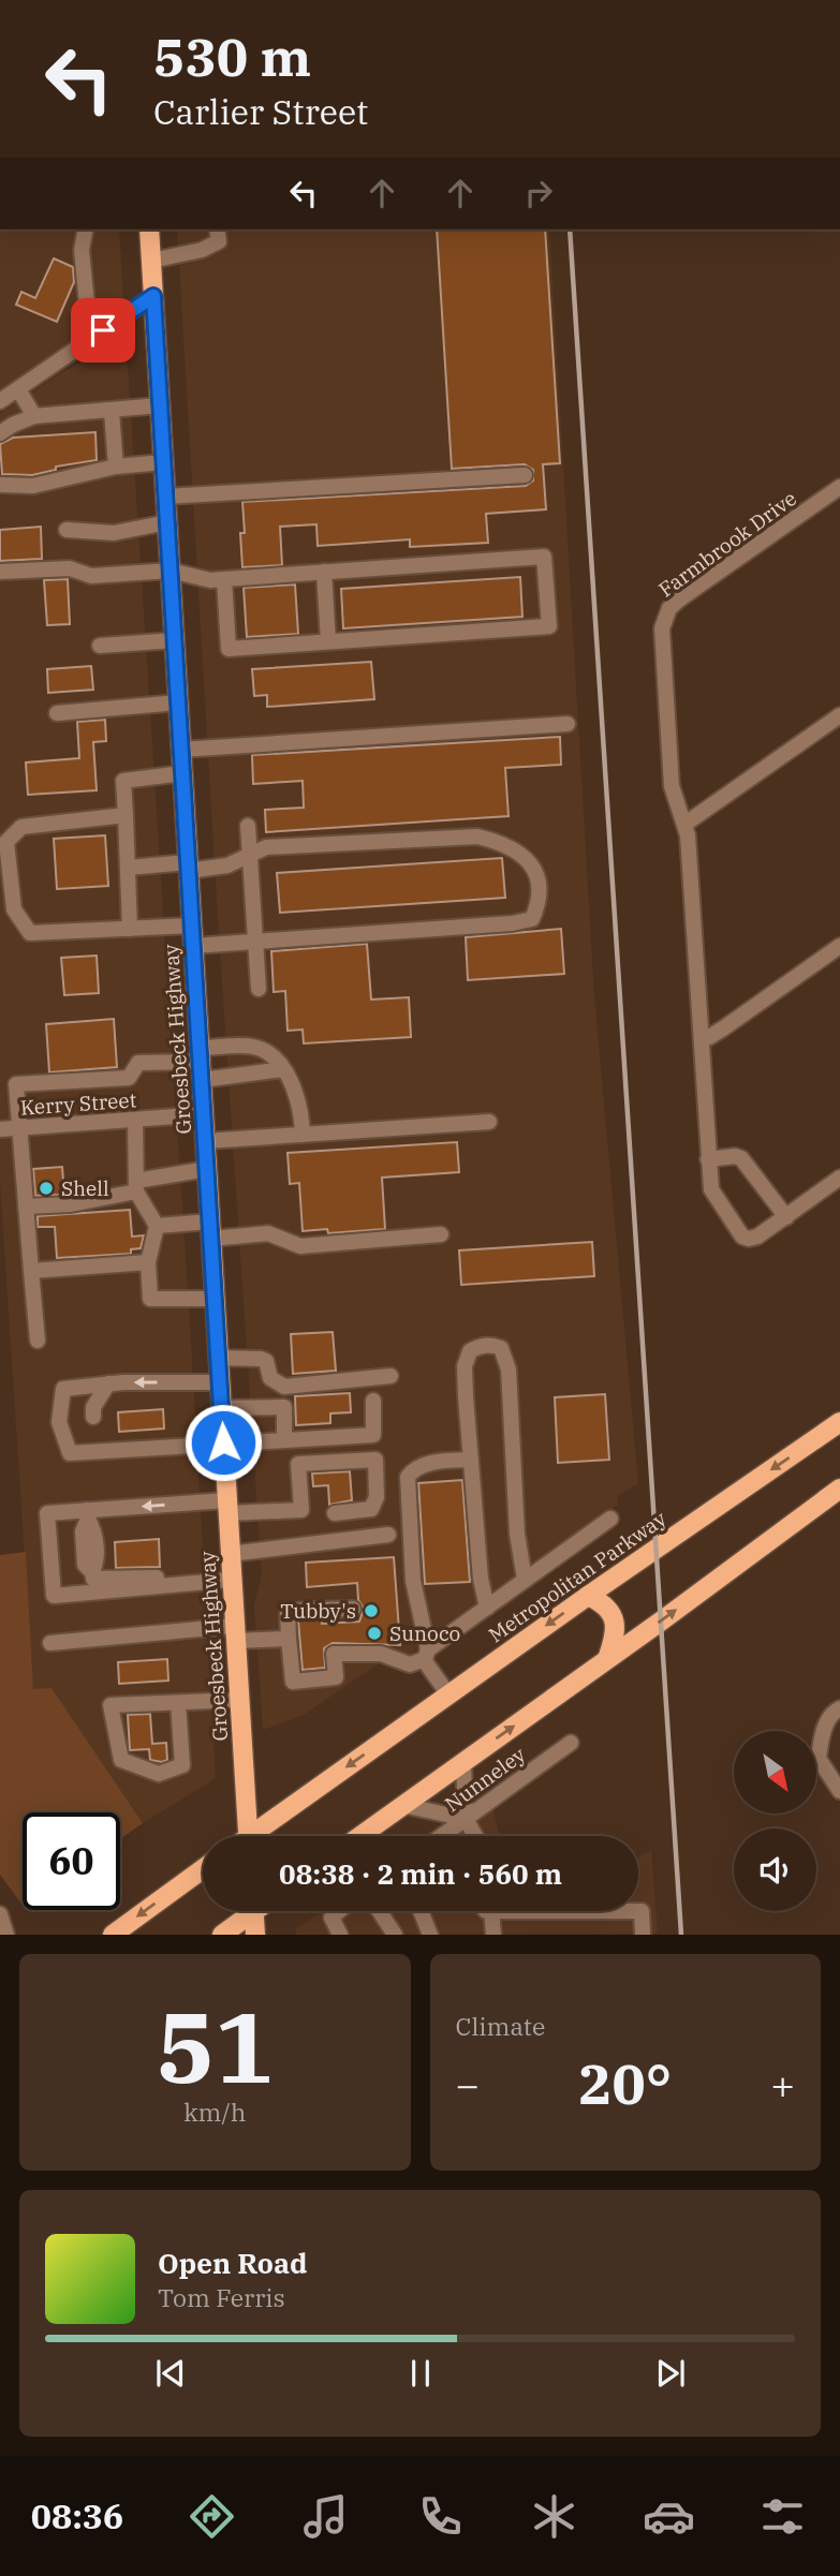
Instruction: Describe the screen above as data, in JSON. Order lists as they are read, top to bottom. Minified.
{"streets":{"main road":["Groesbeck Highway","Metropolitan Parkway"],"street":["Farmbrook Drive","Kerry Street","Nunneley"]},"crossings":[["Groesbeck Highway","Kerry Street"]],"places":["Shell","Tubby's","Sunoco"],"north":"bottom right","page":{"turn":["530 m","Carlier Street"],"limit":"60","trip":"08:38 · 2 min · 560 m","tile":[["51","km/h"],"Climate"],"heat":["−","20°","+"],"song":["Open Road","Tom Ferris"],"tabs":"08:36"}}
